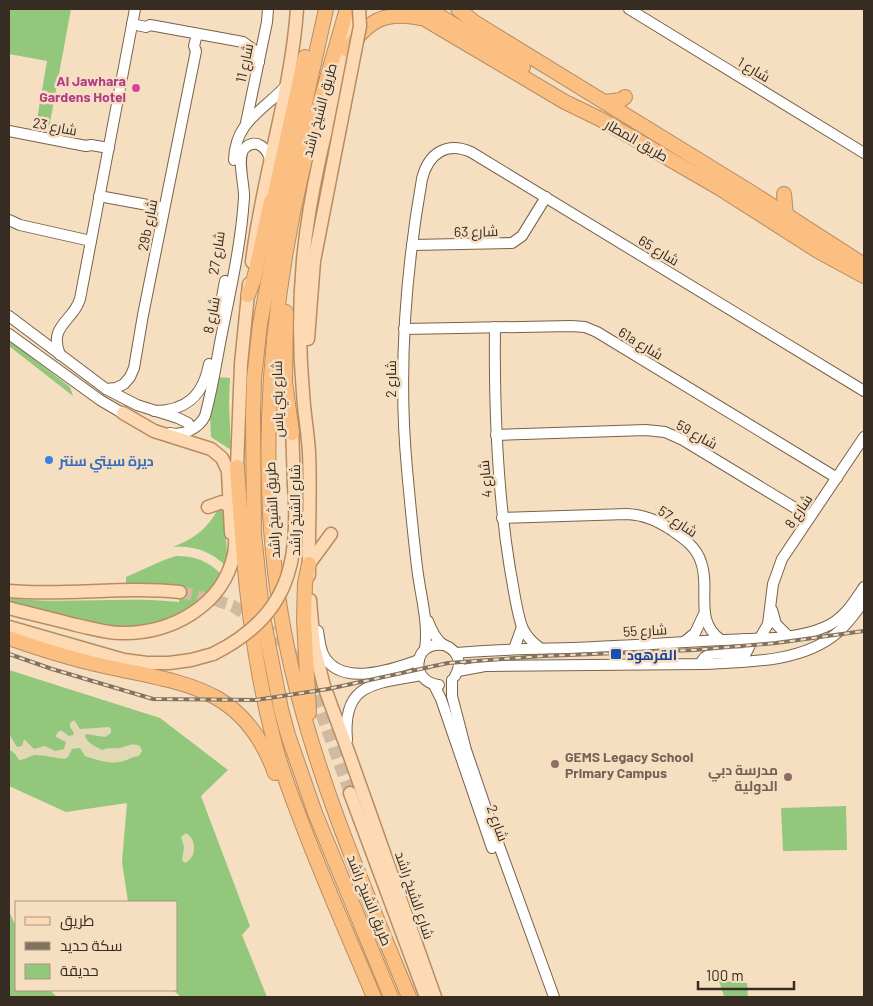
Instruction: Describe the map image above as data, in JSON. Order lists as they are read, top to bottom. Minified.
{"streets":{"highway":["طريق الشيخ راشد","طريق المطار"],"main road":["شارع بني ياس","شارع الشيخ راشد"],"street":["شارع 11","شارع 1","شارع 23","29b شارع","شارع 63","شارع 65","شارع 27","شارع 8","61a شارع","شارع 2","شارع 59","شارع 4","شارع 57","شارع 55"]},"crossings":[["شارع 11","شارع 27"],["شارع 63","شارع 65"],["شارع 63","شارع 2"],["شارع 65","شارع 2"],["شارع 8","61a شارع"],["شارع 8","شارع 59"],["شارع 8","شارع 55"],["61a شارع","شارع 2"],["61a شارع","شارع 4"],["شارع 2","شارع 55"],["شارع بني ياس","شارع الشيخ راشد"],["شارع 59","شارع 4"],["شارع 4","شارع 57"],["شارع 4","شارع 55"],["شارع 57","شارع 55"]],"places":{"other":["Al Jawhara Gardens Hotel","ديرة سيتي سنتر","GEMS Legacy School Primary Campus","مدرسة دبي الدولية"],"transit":["القرهود"]},"legend":["طريق","سكة حديد","حديقة"],"scale_bar":"100 m"}
